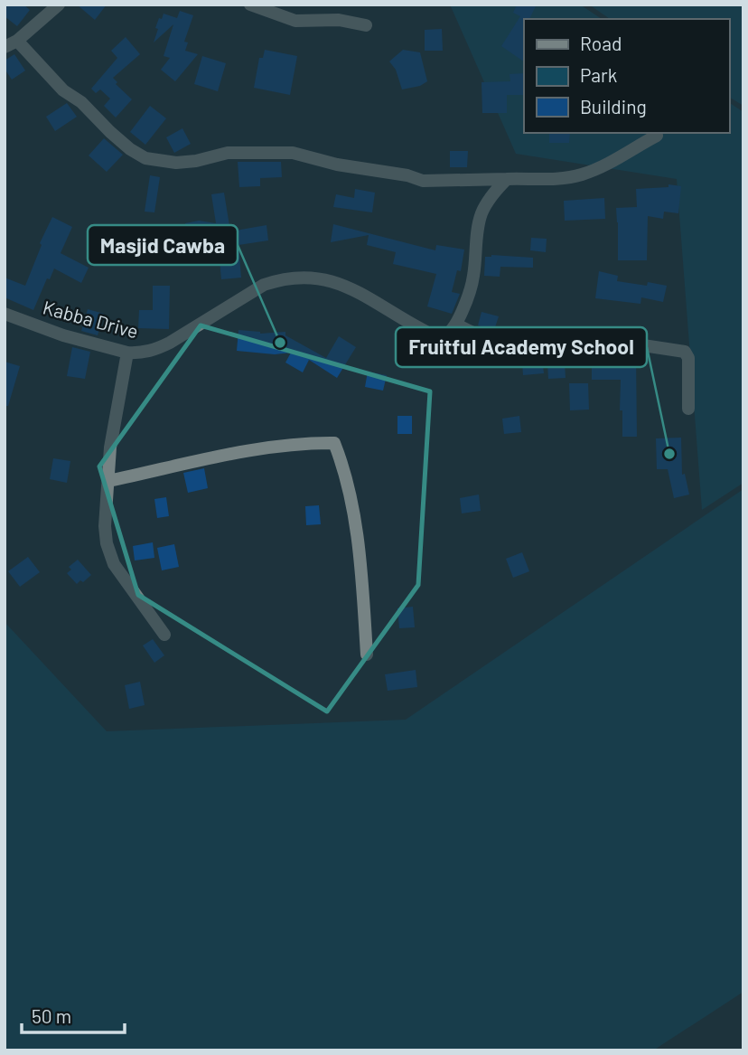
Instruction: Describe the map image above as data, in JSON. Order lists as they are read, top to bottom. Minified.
{"streets":{"street":["Kabba Drive"]},"places":["Masjid Cawba","Fruitful Academy School"],"legend":["Road","Park","Building"],"scale_bar":"50 m"}
